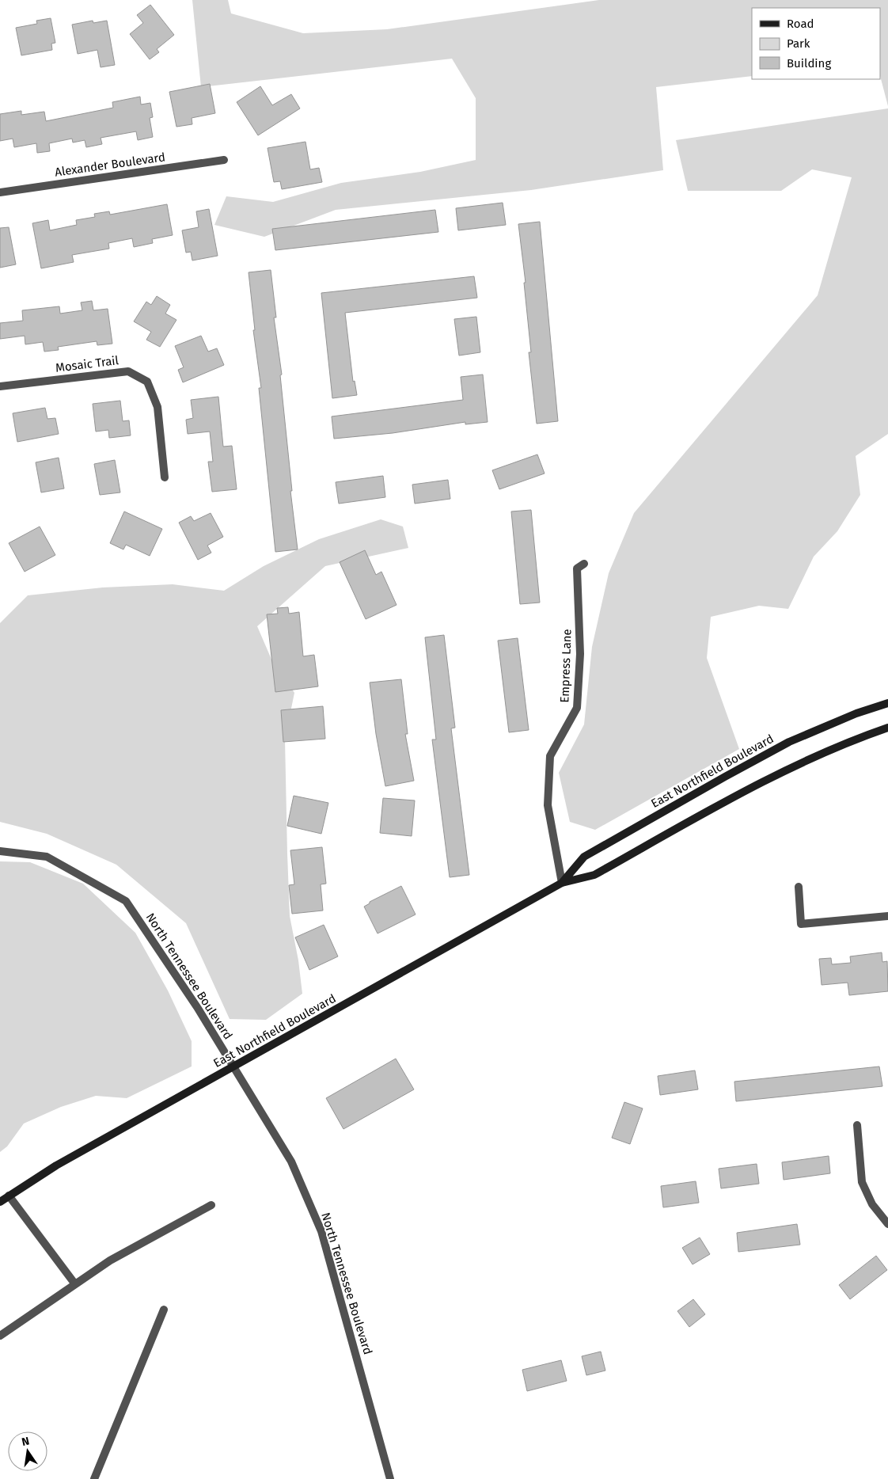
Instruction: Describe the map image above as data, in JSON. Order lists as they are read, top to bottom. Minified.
{"streets":{"main road":["East Northfield Boulevard"],"street":["Alexander Boulevard","Mosaic Trail","Empress Lane","North Tennessee Boulevard"]},"crossings":[["Empress Lane","East Northfield Boulevard"],["East Northfield Boulevard","North Tennessee Boulevard"]],"legend":["Road","Park","Building"],"north":"top"}
